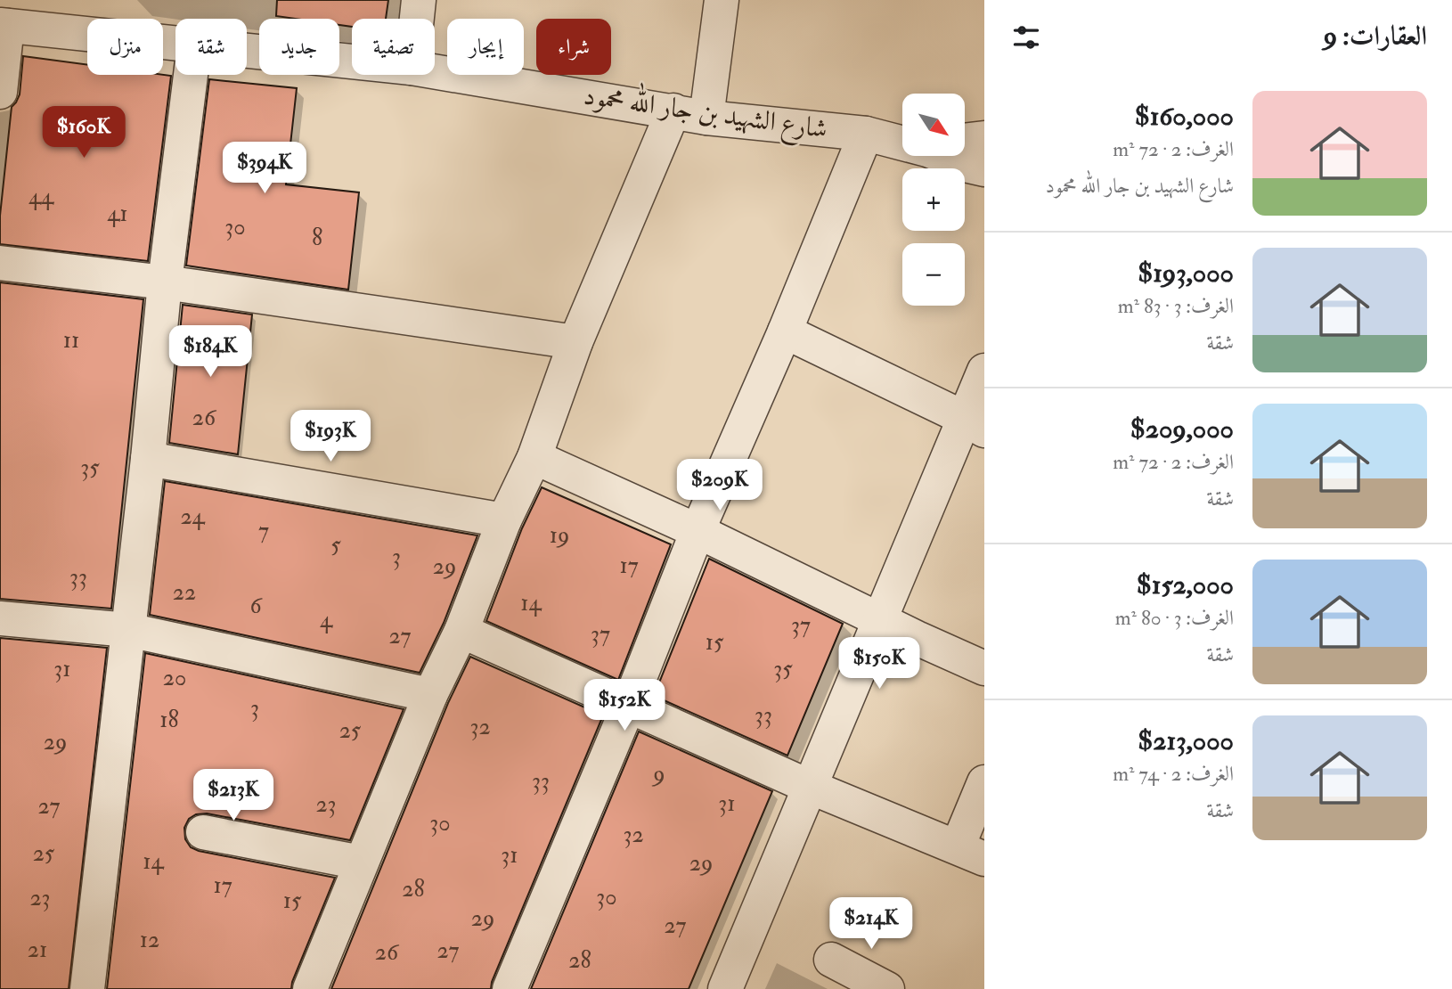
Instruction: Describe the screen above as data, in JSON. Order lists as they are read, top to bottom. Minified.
{"streets":{"street":["شارع الشهيد بن جار الله محمود"]},"house_numbers":["44","41","30","8","11","26","35","24","7","19","5","3","17","29","33","22","14","6","4","37","37","27","15","31","35","20","3","33","18","32","25","29","9","33","31","23","27","30","32","25","31","14","29","17","28","30","23","15","29","27","12","21","27","26","28"],"north":"bottom right","page":{"heading":"العقارات: 9","chip":["شراء","إيجار","تصفية","جديد","شقة","منزل"],"list":[{"name":"$160,000","note":"الغرف: 2 · 72 m² · شارع الشهيد بن جار الله محمود"},{"name":"$193,000","note":"الغرف: 3 · 83 m² · شقة"},{"name":"$209,000","note":"الغرف: 2 · 72 m² · شقة"},{"name":"$152,000","note":"الغرف: 3 · 80 m² · شقة"},{"name":"$213,000","note":"الغرف: 2 · 74 m² · شقة"}],"map_buttons":["+","−"],"price":["$160K","$394K","$184K","$193K","$209K","$150K","$152K","$213K","$214K"]}}
